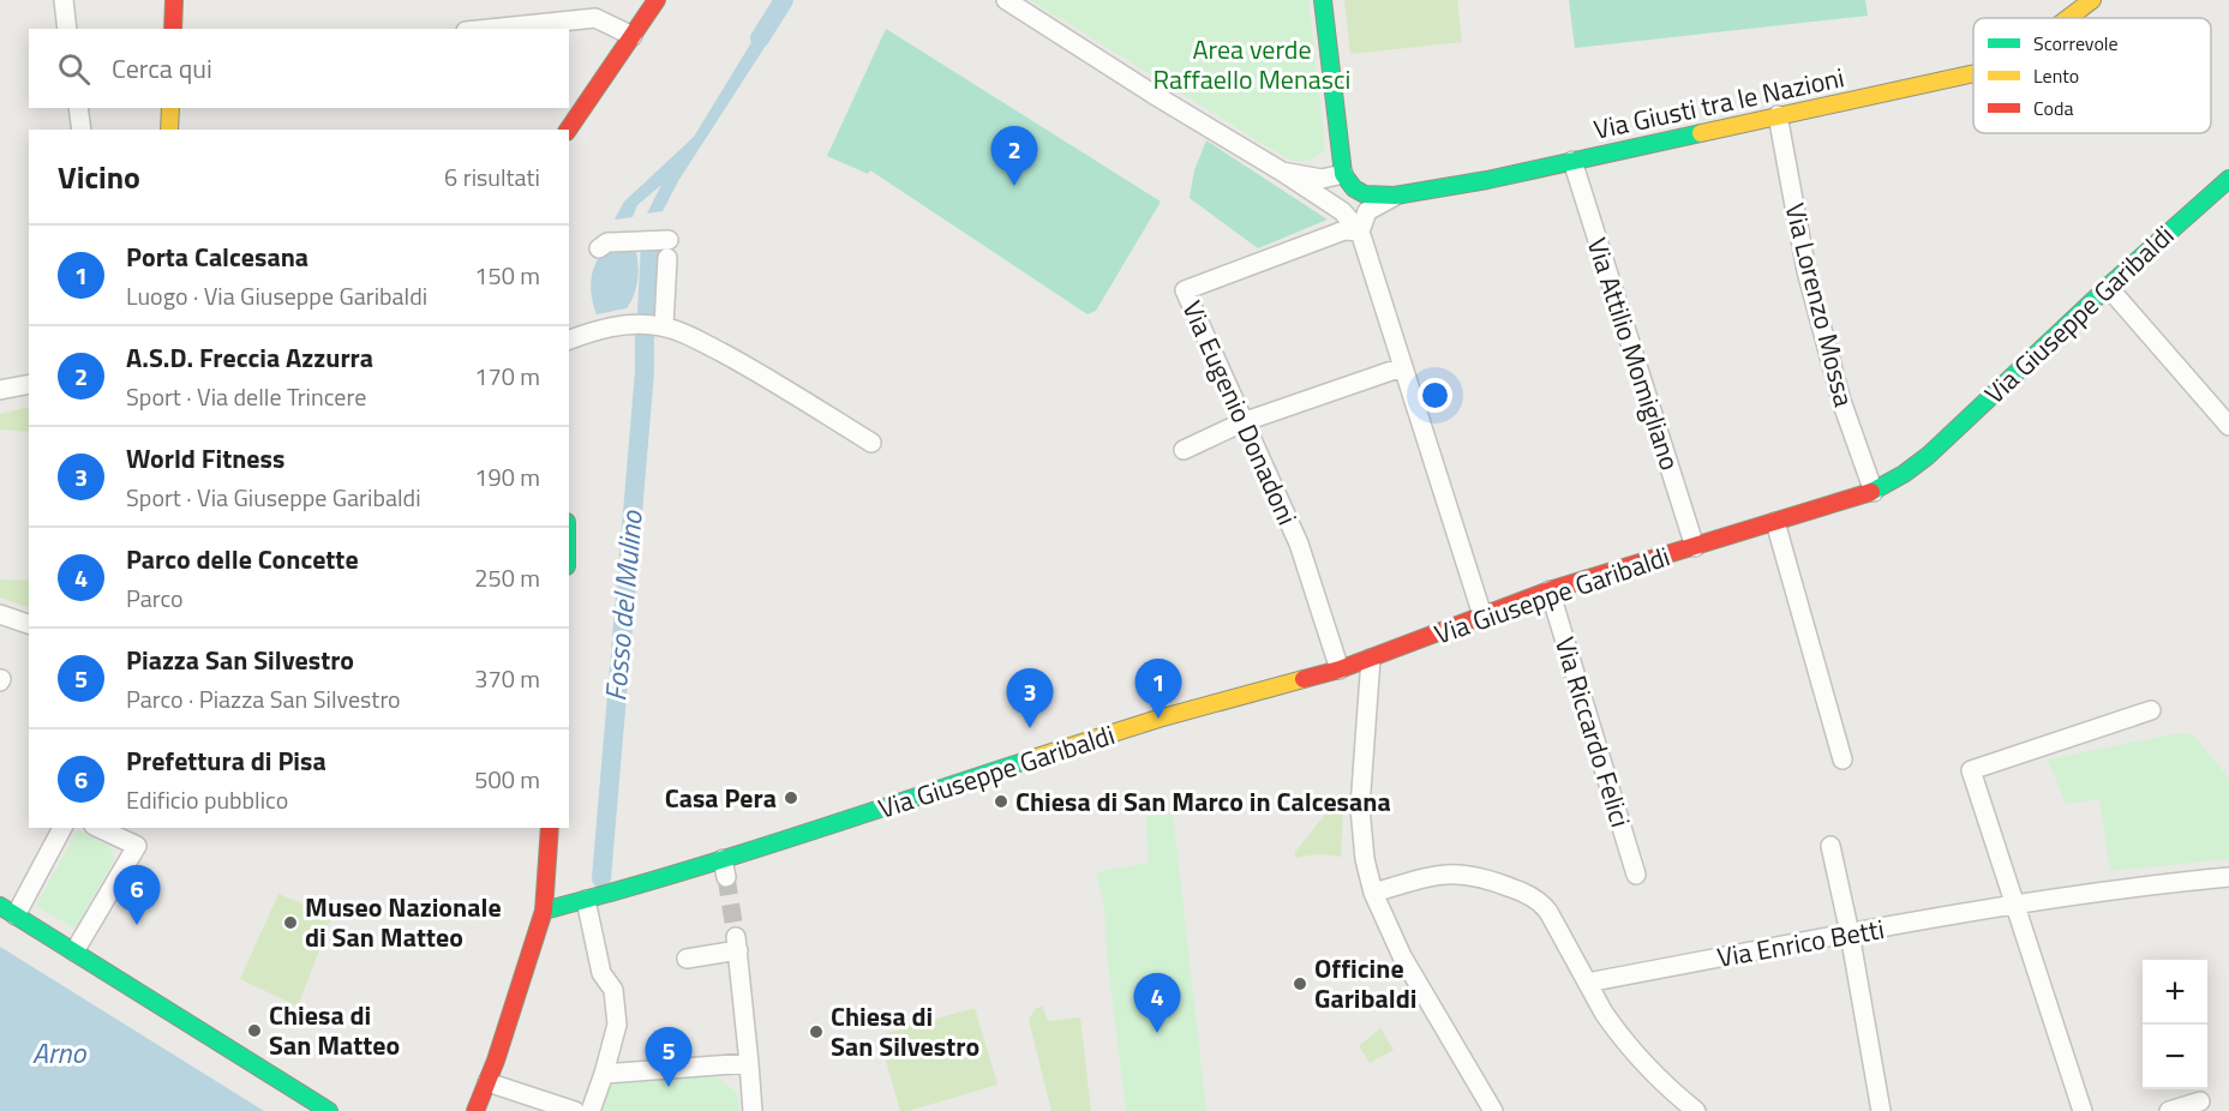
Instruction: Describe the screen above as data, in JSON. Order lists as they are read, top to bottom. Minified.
{"streets":{"street":["Via Giusti tra le Nazioni","Via Lorenzo Mossa","Via Giuseppe Garibaldi","Via Attilio Momigliano","Via Eugenio Donadoni","Via Riccardo Felici","Via Enrico Betti"]},"crossings":[["Via Giusti tra le Nazioni","Via Lorenzo Mossa"],["Via Giusti tra le Nazioni","Via Attilio Momigliano"],["Via Lorenzo Mossa","Via Giuseppe Garibaldi"],["Via Giuseppe Garibaldi","Via Attilio Momigliano"],["Via Giuseppe Garibaldi","Via Eugenio Donadoni"],["Via Giuseppe Garibaldi","Via Riccardo Felici"]],"water":["Fosso del Mulino","Arno"],"parks":["Area verde Raffaello Menasci"],"places":["Casa Pera","Chiesa di San Marco in Calcesana","Museo Nazionale di San Matteo","Officine Garibaldi","Chiesa di San Matteo","Chiesa di San Silvestro"],"legend":["Scorrevole","Lento","Coda"],"page":{"search":"Cerca qui","pins":["2","1","3","6","4","5"],"heading":["Vicino","6 risultati"],"list":[{"mark":"1","name":"Porta Calcesana","note":"Luogo · Via Giuseppe Garibaldi","value":"150 m"},{"mark":"2","name":"A.S.D. Freccia Azzurra","note":"Sport · Via delle Trincere","value":"170 m"},{"mark":"3","name":"World Fitness","note":"Sport · Via Giuseppe Garibaldi","value":"190 m"},{"mark":"4","name":"Parco delle Concette","note":"Parco","value":"250 m"},{"mark":"5","name":"Piazza San Silvestro","note":"Parco · Piazza San Silvestro","value":"370 m"},{"mark":"6","name":"Prefettura di Pisa","note":"Edificio pubblico","value":"500 m"}],"map_buttons":["+","−"]}}
